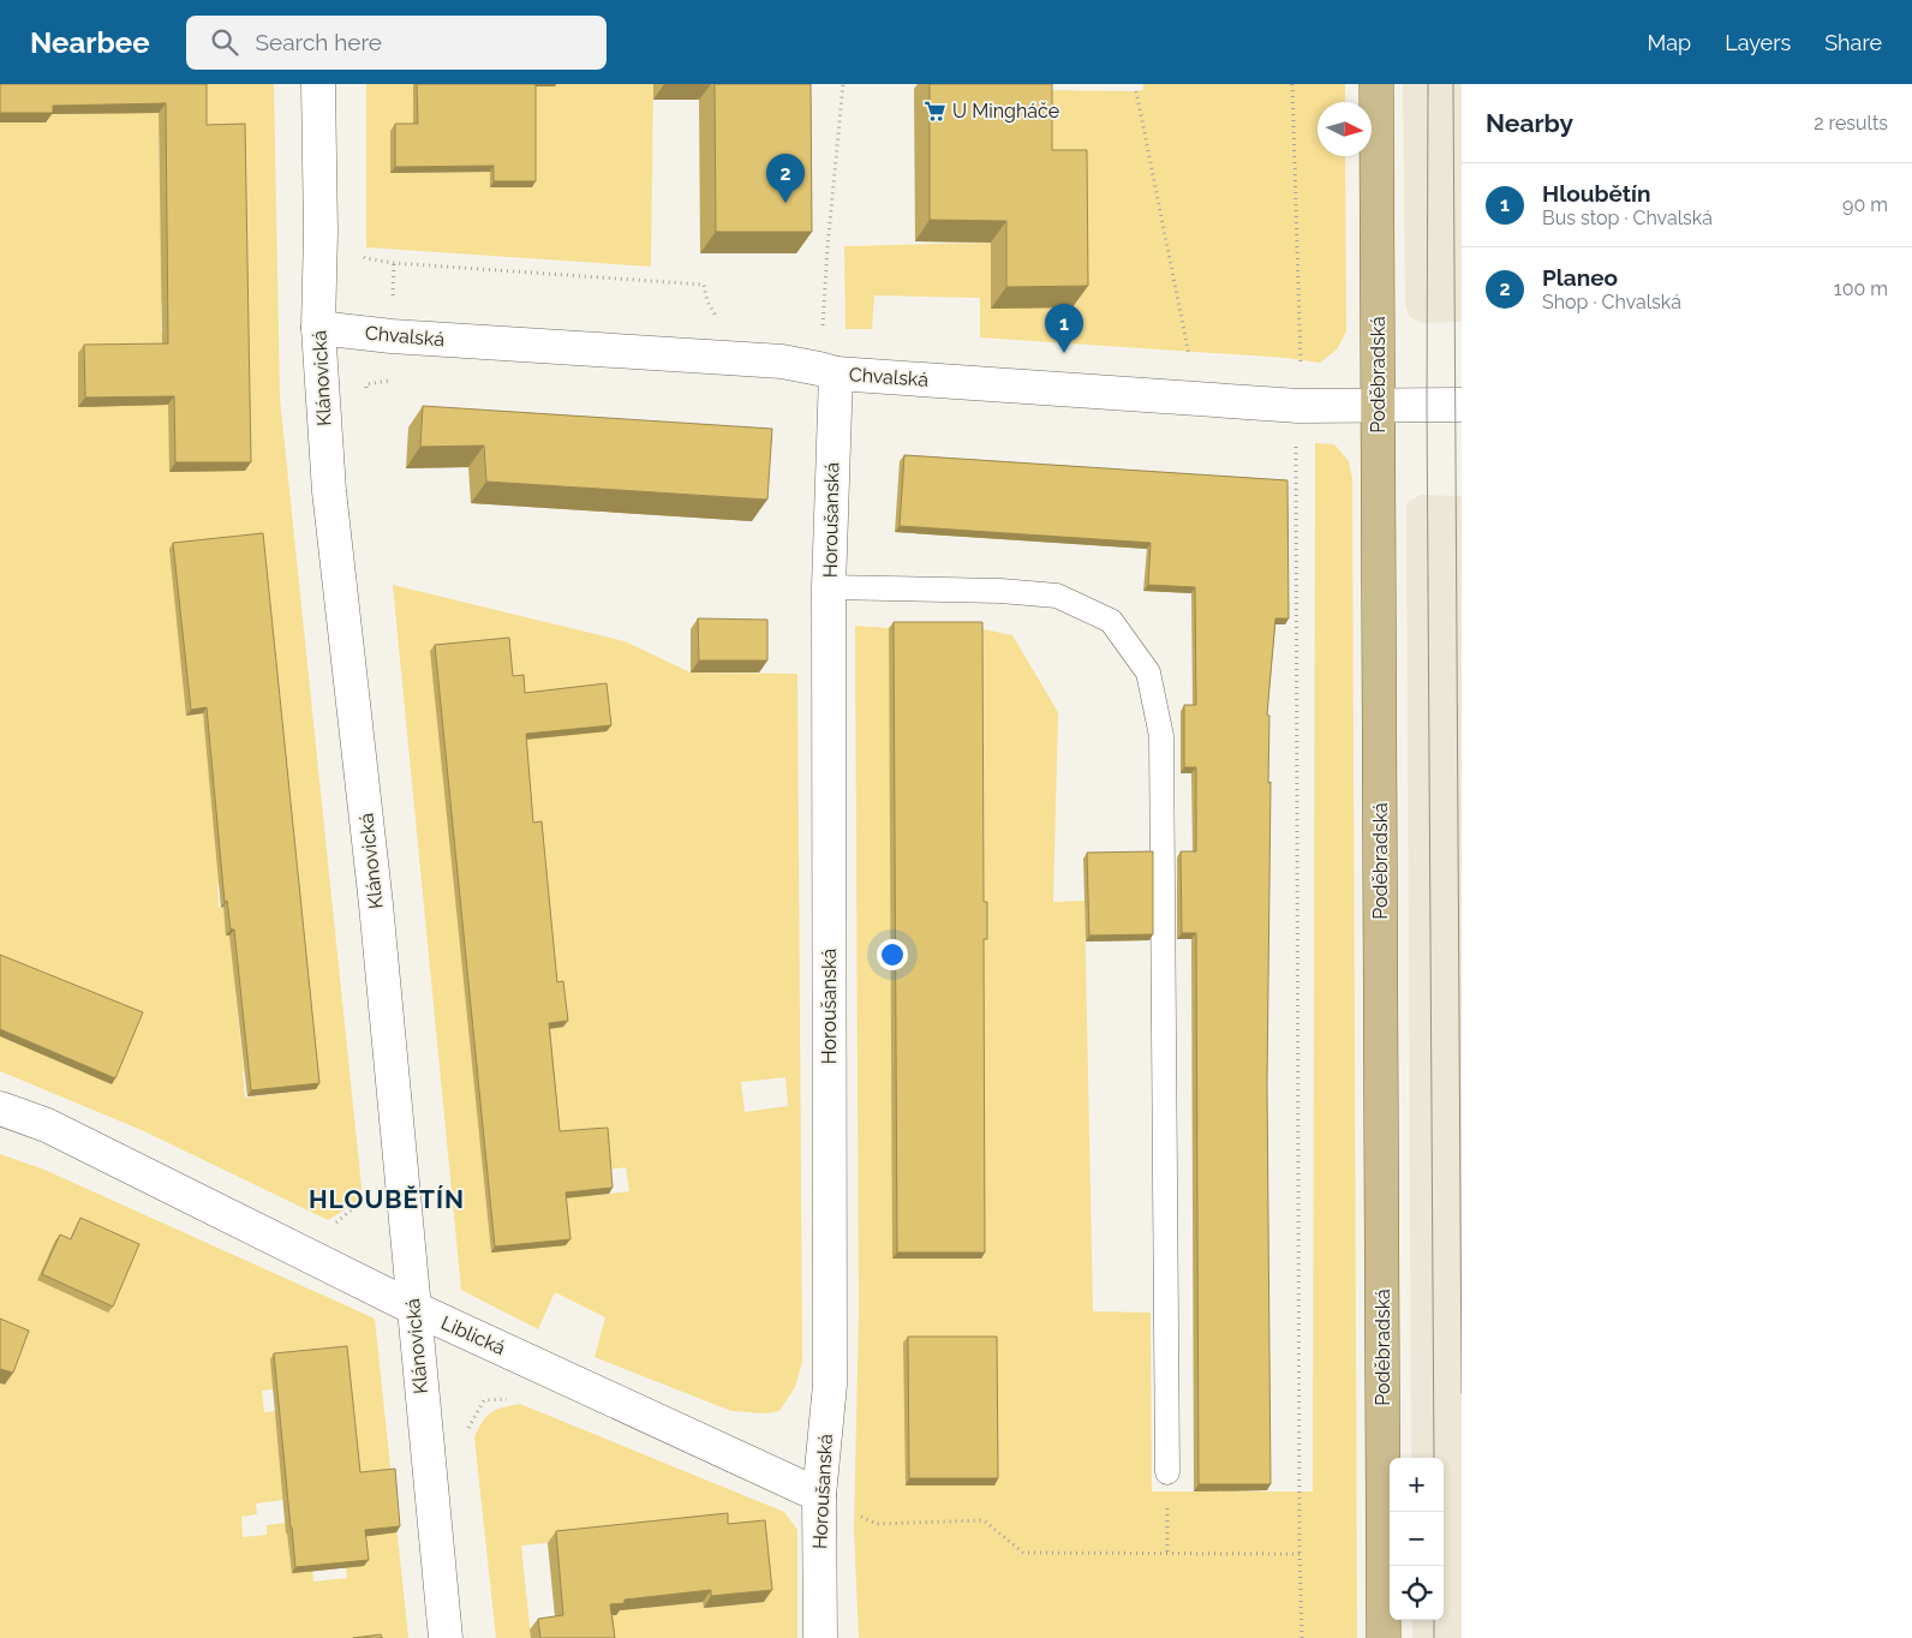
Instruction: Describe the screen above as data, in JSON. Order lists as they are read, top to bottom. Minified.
{"streets":{"main road":["Poděbradská"],"street":["Chvalská","Klánovická","Horoušanská","Liblická"]},"crossings":[["Chvalská","Poděbradská"],["Chvalská","Klánovická"],["Chvalská","Horoušanská"],["Klánovická","Liblická"],["Horoušanská","Liblická"]],"districts":["HLOUBĚTÍN"],"places":{"supermarket":["U Mingháče"]},"north":"right","page":{"header":"Nearbee","search":"Search here","nav":["Map","Layers","Share"],"heading":["Nearby","2 results"],"pins":["2","1"],"list":[{"mark":"1","name":"Hloubětín","note":"Bus stop · Chvalská","value":"90 m"},{"mark":"2","name":"Planeo","note":"Shop · Chvalská","value":"100 m"}],"map_buttons":["+","−"]}}
